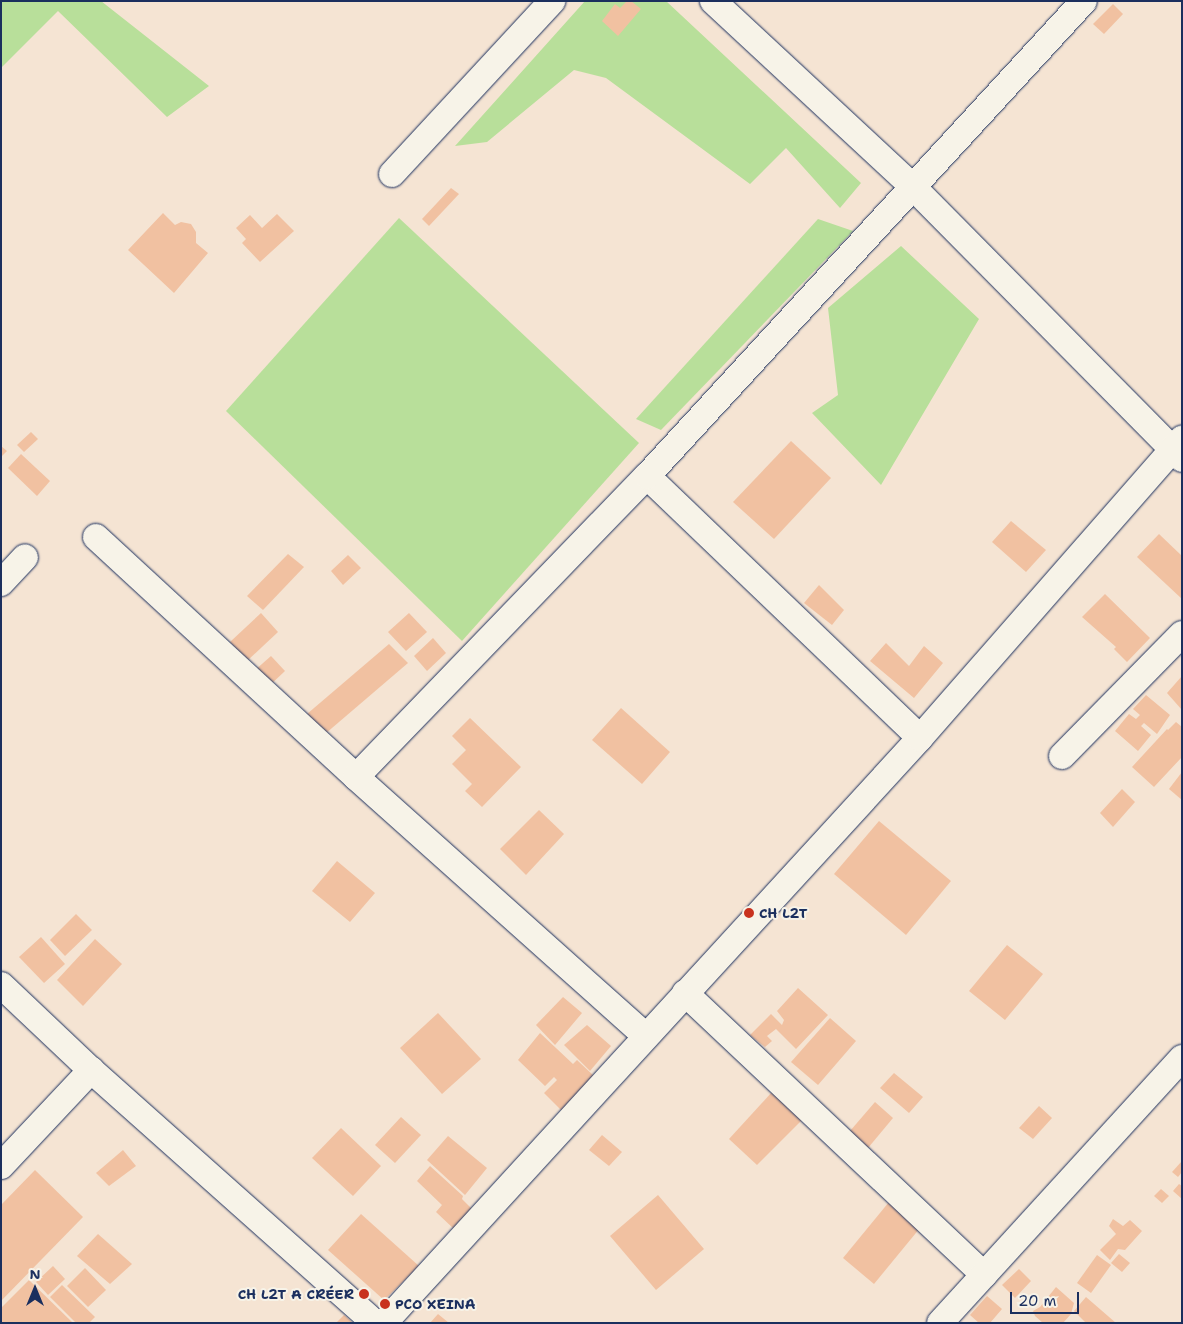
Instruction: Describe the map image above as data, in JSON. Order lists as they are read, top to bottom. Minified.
{"places":["CH L2T","CH L2T A CRÉER","PCO XEINA"],"scale_bar":"20 m","north":"top"}
